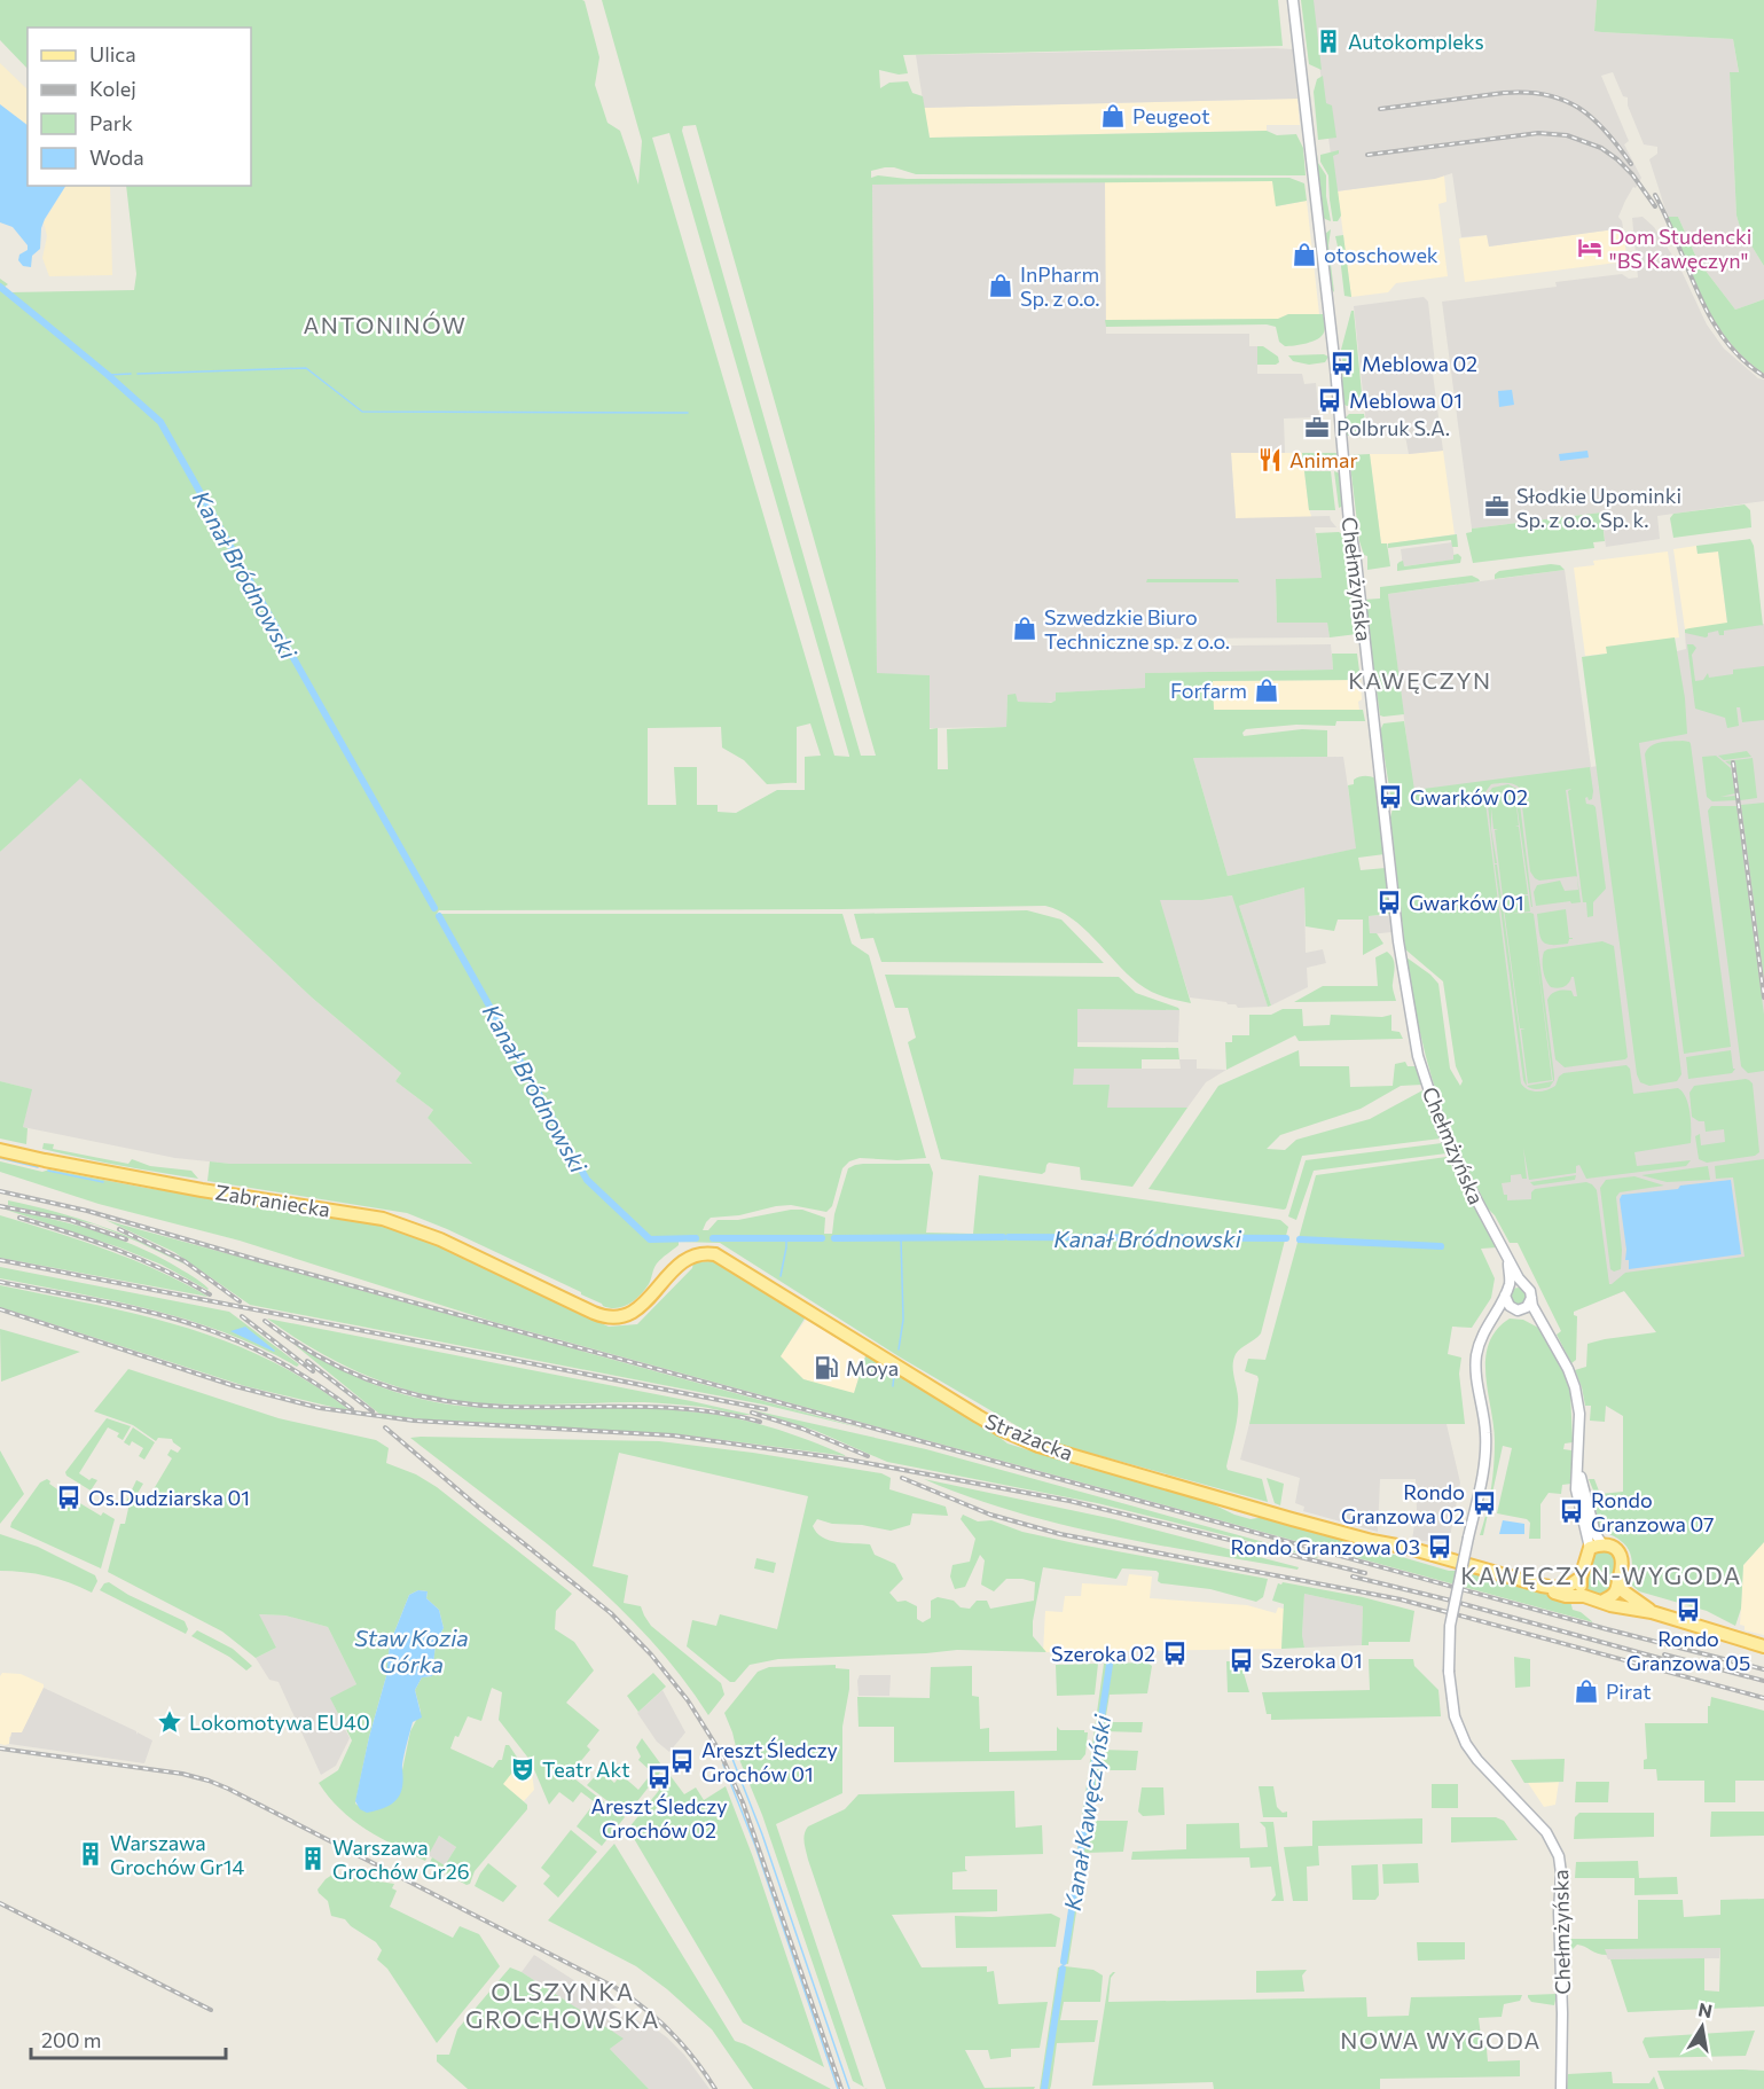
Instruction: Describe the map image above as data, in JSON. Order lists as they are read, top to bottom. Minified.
{"streets":{"main road":["Zabraniecka","Strażacka"],"street":["Chełmżyńska"]},"crossings":[["Zabraniecka","Strażacka"]],"districts":["ANTONINÓW","KAWĘCZYN","KAWĘCZYN-WYGODA","OLSZYNKA GROCHOWSKA","NOWA WYGODA"],"water":["Kanał Bródnowski","Staw Kozia Górka","Kanał Kawęczyński"],"places":{"building":["Autokompleks","Warszawa Grochów Gr14","Warszawa Grochów Gr26"],"shop":["Peugeot","otoschowek","InPharm Sp. z o.o.","Szwedzkie Biuro Techniczne sp. z o.o.","Forfarm","Pirat"],"hotel":["Dom Studencki \"BS Kawęczyn\""],"bus stop":["Meblowa 02","Meblowa 01","Gwarków 02","Gwarków 01","Os.Dudziarska 01","Rondo Granzowa 02","Rondo Granzowa 07","Rondo Granzowa 03","Rondo Granzowa 05","Szeroka 02","Szeroka 01","Areszt Śledczy Grochów 01","Areszt Śledczy Grochów 02"],"office":["Polbruk S.A.","Słodkie Upominki Sp. z o.o. Sp. k."],"restaurant":["Animar"],"fuel station":["Moya"],"place":["Lokomotywa EU40"],"theatre":["Teatr Akt"]},"legend":["Ulica","Kolej","Park","Woda"],"scale_bar":"200 m","north":"top"}
